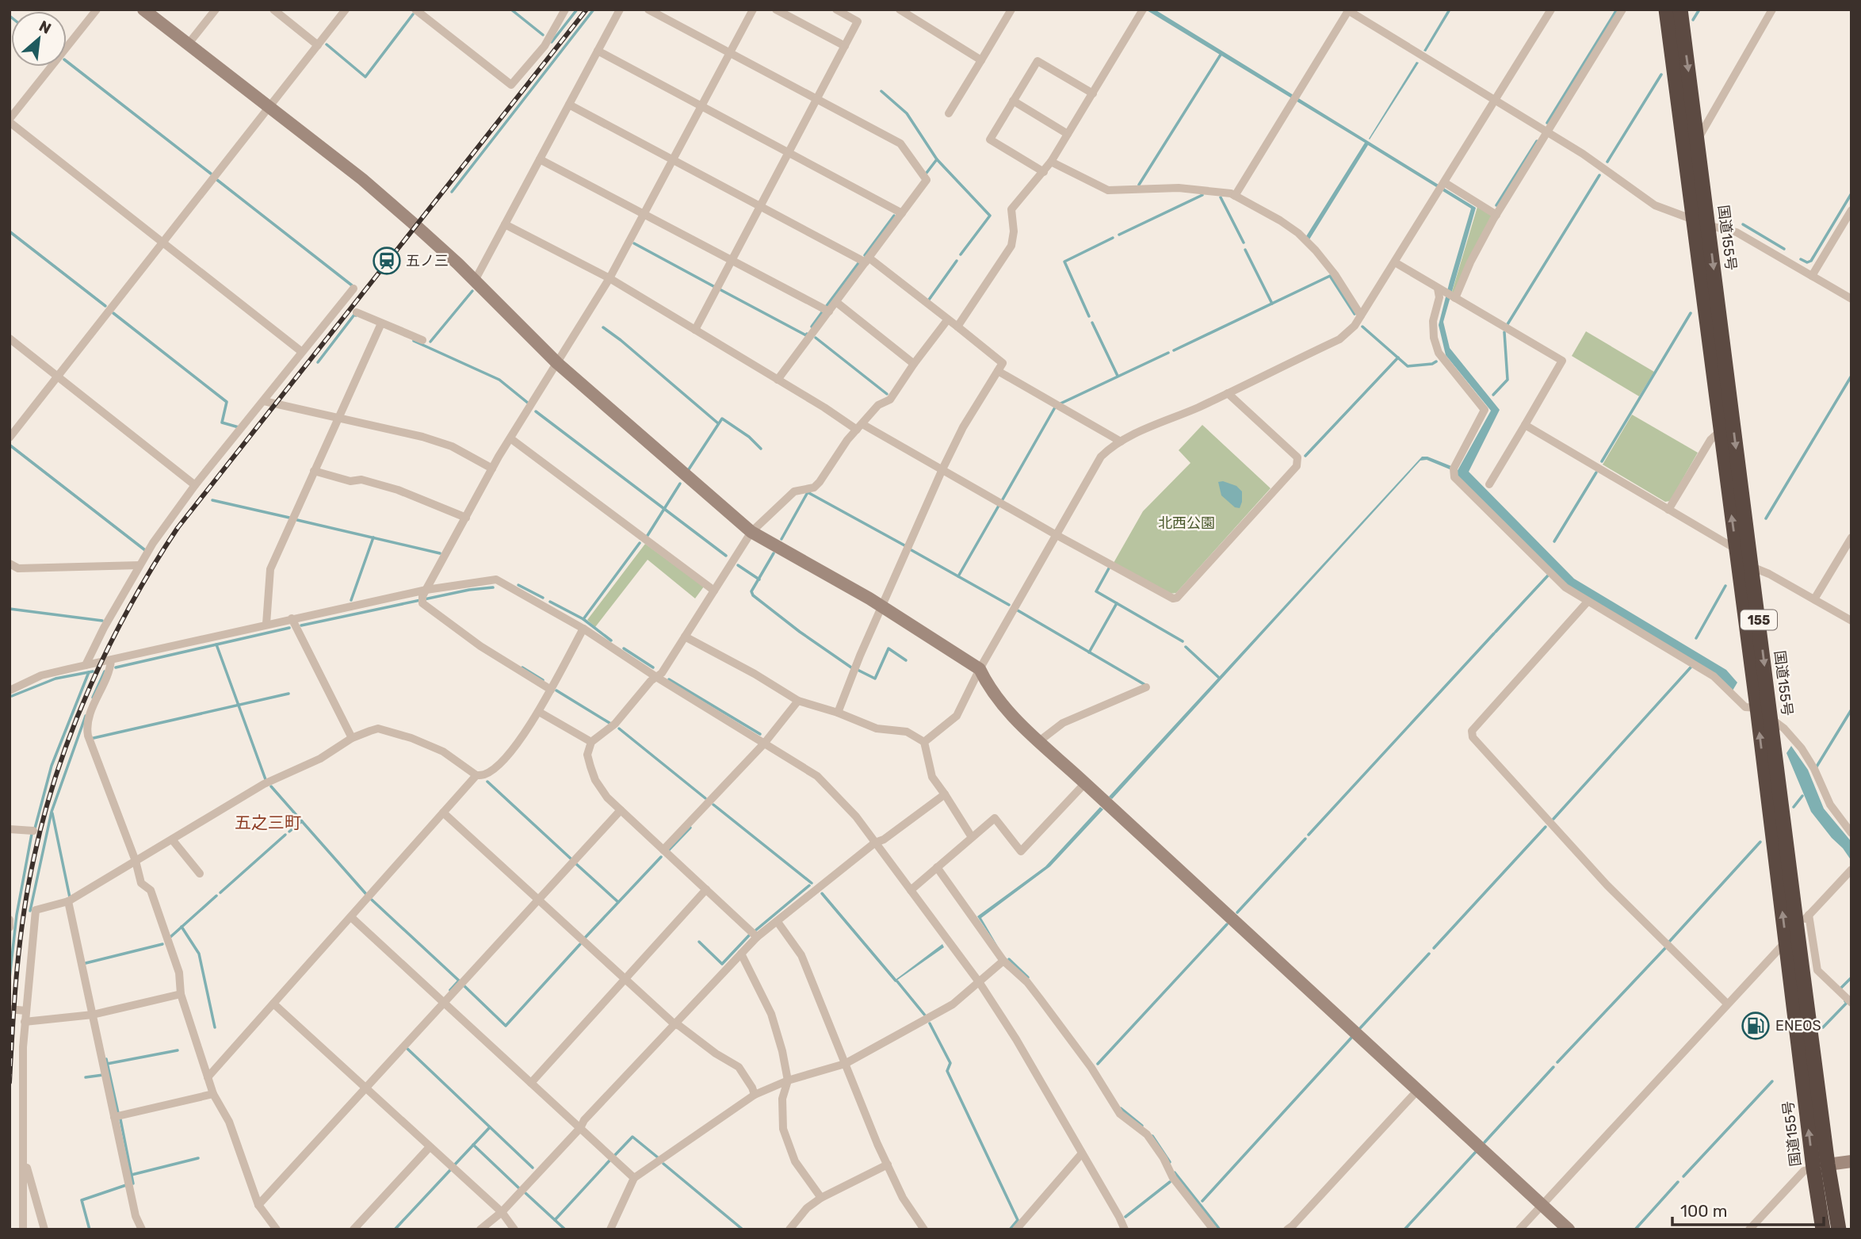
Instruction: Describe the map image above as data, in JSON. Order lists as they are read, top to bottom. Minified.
{"streets":{"highway":["国道155号","155"]},"districts":["五之三町"],"parks":["北西公園"],"places":{"station":["五ノ三"],"fuel station":["ENEOS"]},"scale_bar":"100 m","north":"top right"}
